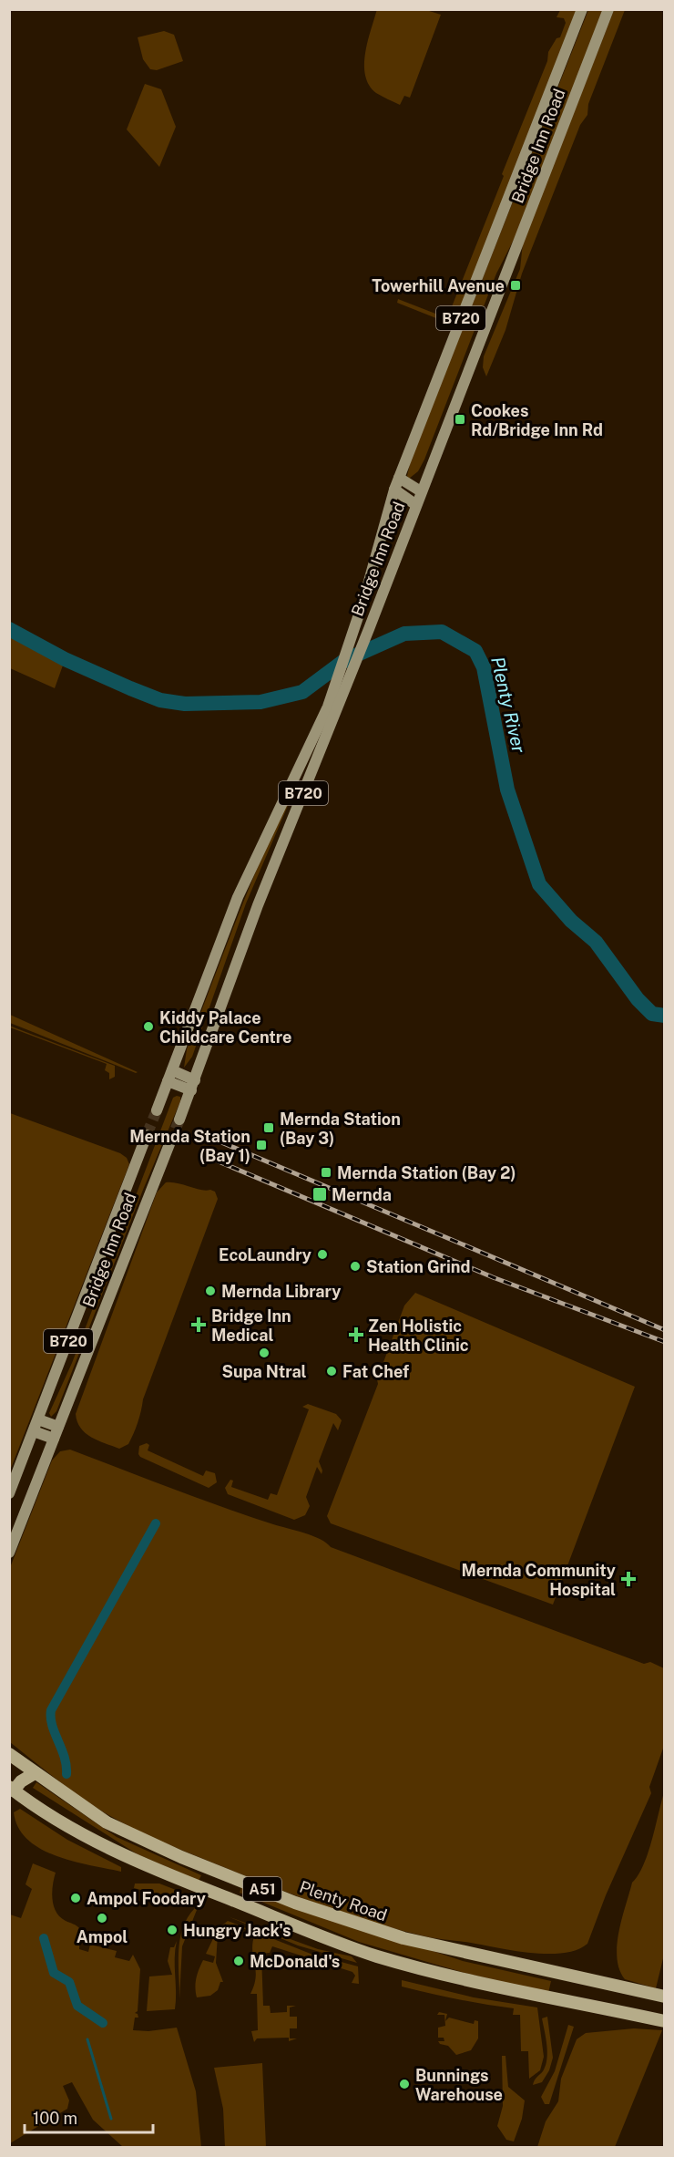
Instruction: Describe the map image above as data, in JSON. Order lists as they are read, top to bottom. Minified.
{"streets":{"highway":["A51","Plenty Road"],"main road":["Bridge Inn Road","B720"]},"water":["Plenty River"],"places":{"transit":["Towerhill Avenue","Cookes Rd/Bridge Inn Rd","Mernda Station (Bay 3)","Mernda Station (Bay 1)","Mernda Station (Bay 2)","Mernda"],"other":["Kiddy Palace Childcare Centre","EcoLaundry","Station Grind","Mernda Library","Supa Ntral","Fat Chef","Ampol Foodary","Ampol","Hungry Jack's","McDonald's","Bunnings Warehouse"],"health":["Bridge Inn Medical","Zen Holistic Health Clinic","Mernda Community Hospital"]},"scale_bar":"100 m"}
